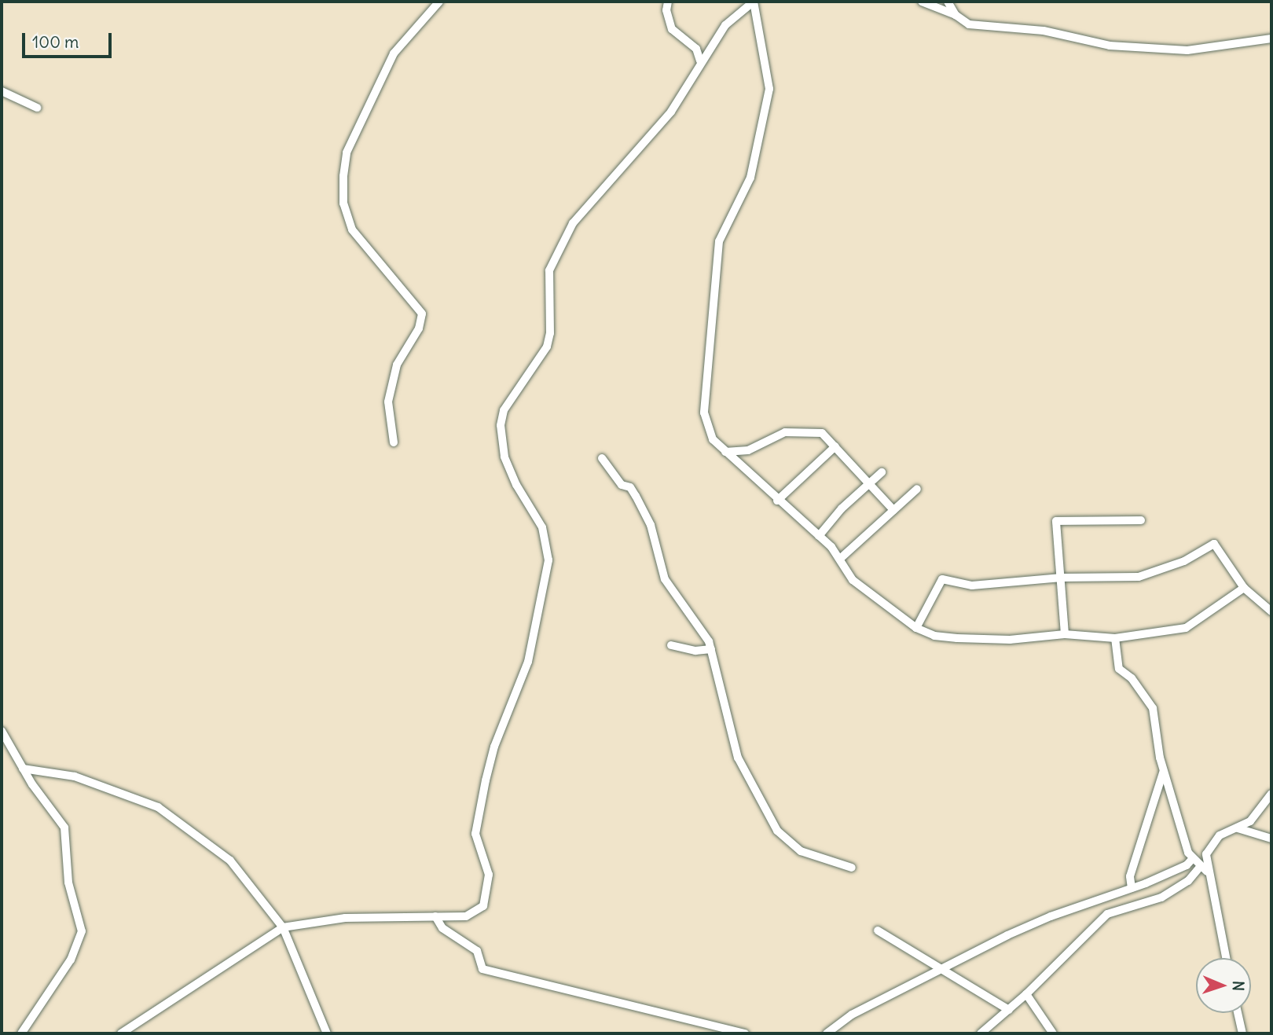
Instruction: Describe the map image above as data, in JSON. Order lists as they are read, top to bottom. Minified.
{"scale_bar":"100 m","north":"right"}
